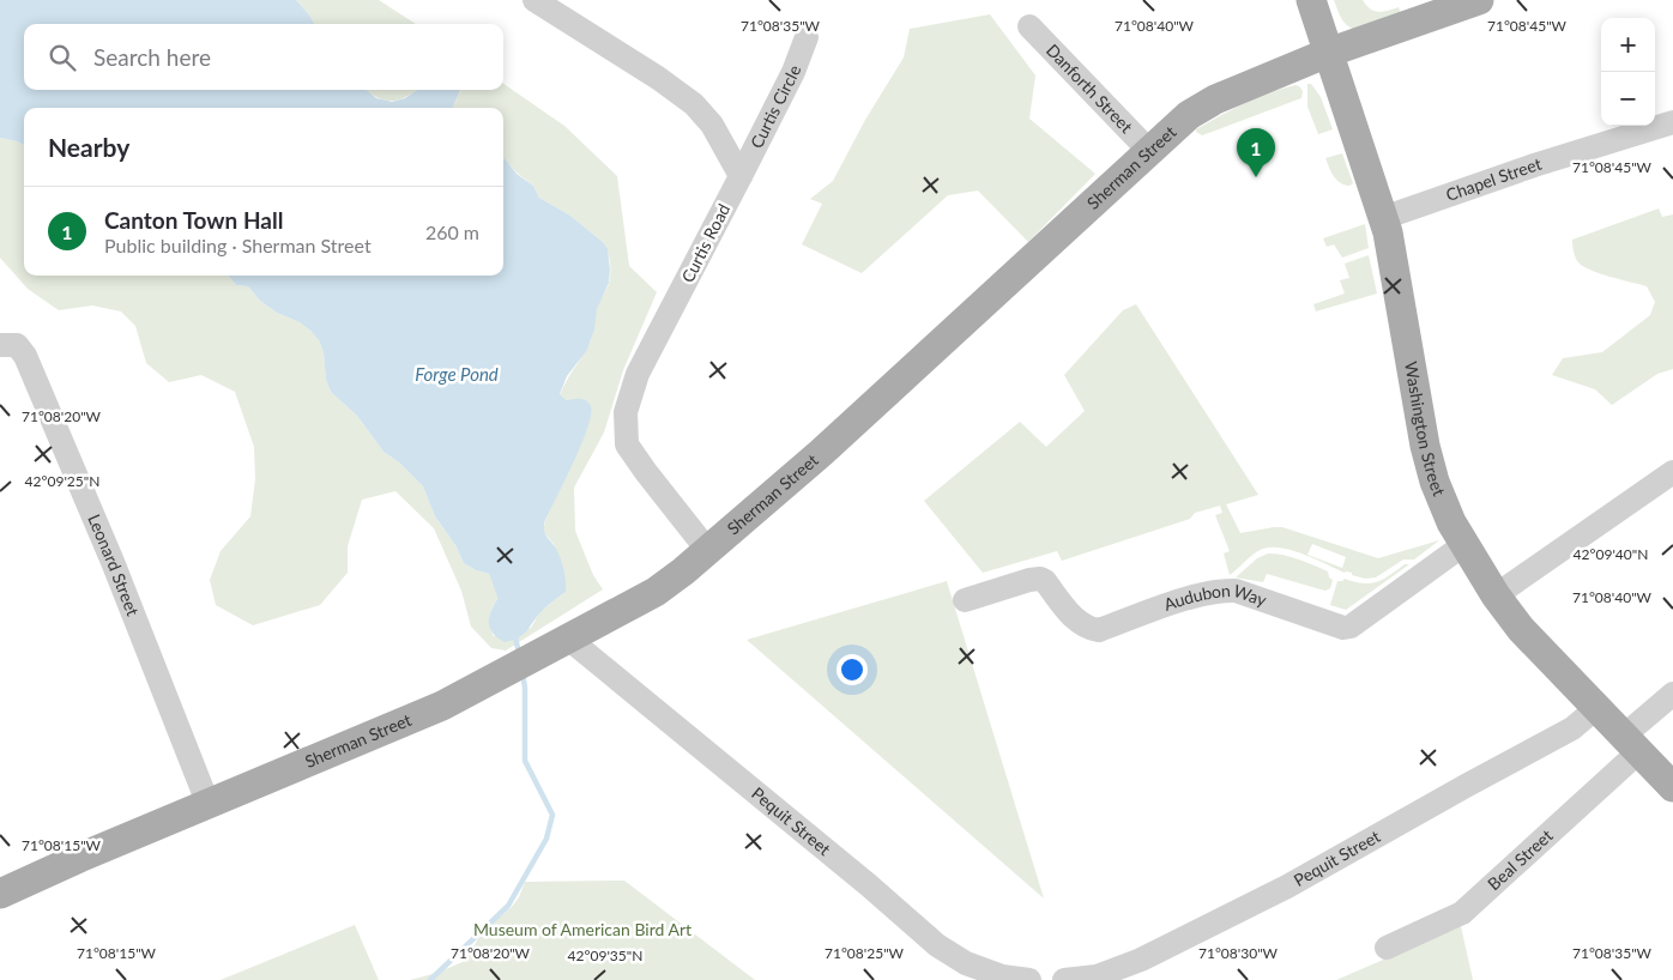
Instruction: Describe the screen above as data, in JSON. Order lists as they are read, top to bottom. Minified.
{"streets":{"main road":["Sherman Street","Washington Street"],"street":["Danforth Street","Curtis Circle","Chapel Street","Curtis Road","Leonard Street","Audubon Way","Pequit Street","Beal Street"]},"crossings":[["Danforth Street","Sherman Street"],["Curtis Circle","Curtis Road"],["Sherman Street","Curtis Road"],["Sherman Street","Washington Street"],["Sherman Street","Leonard Street"],["Sherman Street","Pequit Street"],["Chapel Street","Washington Street"],["Washington Street","Audubon Way"],["Washington Street","Pequit Street"],["Washington Street","Beal Street"]],"water":["Forge Pond"],"parks":["Museum of American Bird Art"],"page":{"map_buttons":["+","−"],"search":"Search here","heading":"Nearby","pins":"1","list":[{"mark":"1","name":"Canton Town Hall","note":"Public building · Sherman Street","value":"260 m"}]},"coordinates":["71°08'35\"W","71°08'40\"W","71°08'45\"W","71°08'20\"W","42°09'25\"N","42°09'40\"N","71°08'15\"W","71°08'25\"W","71°08'30\"W","42°09'35\"N"]}
